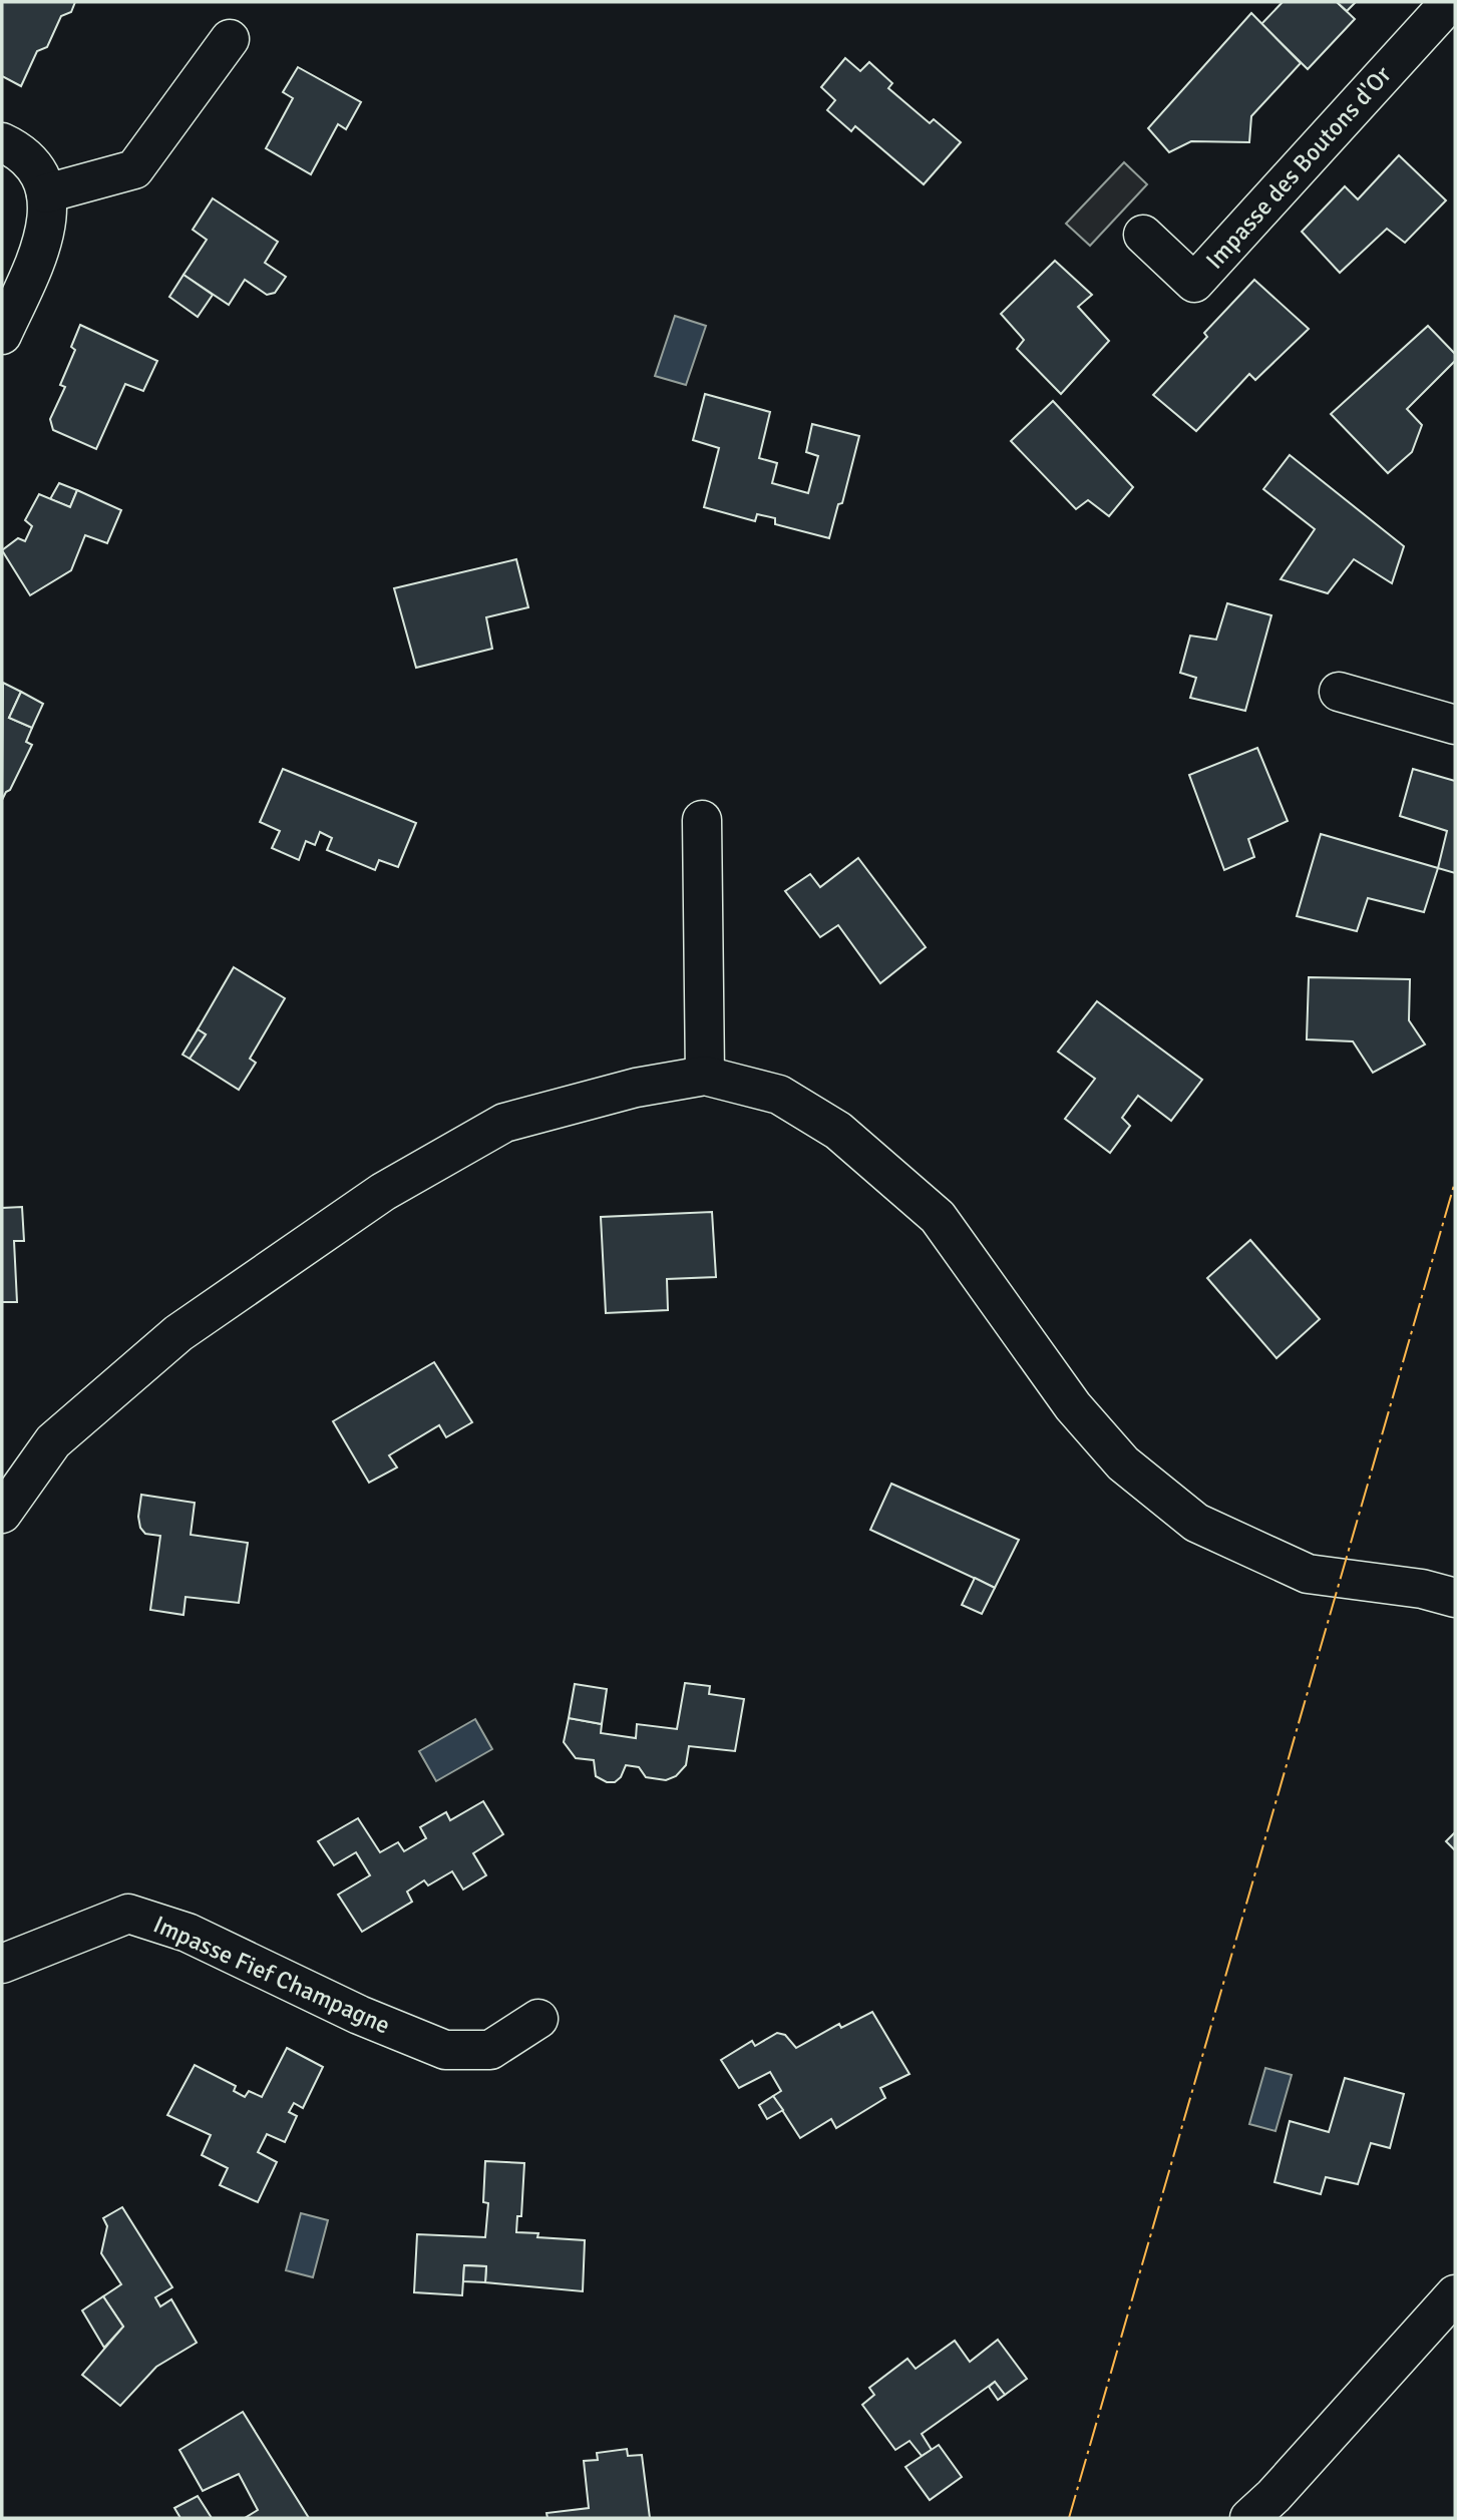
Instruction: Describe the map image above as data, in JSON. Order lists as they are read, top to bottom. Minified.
{"streets":{"street":["Impasse des Boutons d'Or","Impasse Fief Champagne"]}}
